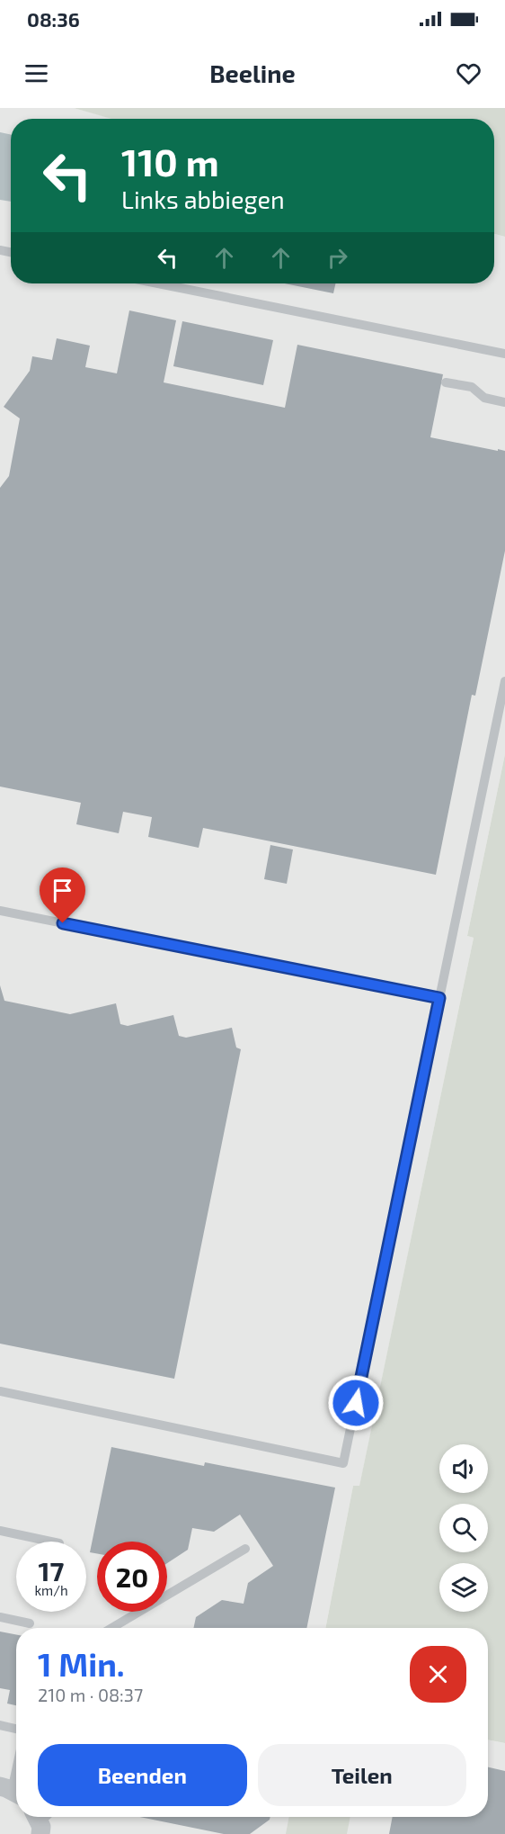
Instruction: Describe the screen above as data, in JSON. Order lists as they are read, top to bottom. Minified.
{"page":{"status":"08:36","header":"Beeline","turn":["110 m","Links abbiegen"],"speed":"17 km/h","limit":"20","heading":["1 Min.","210 m · 08:37"],"buttons":["Beenden","Teilen"]}}
